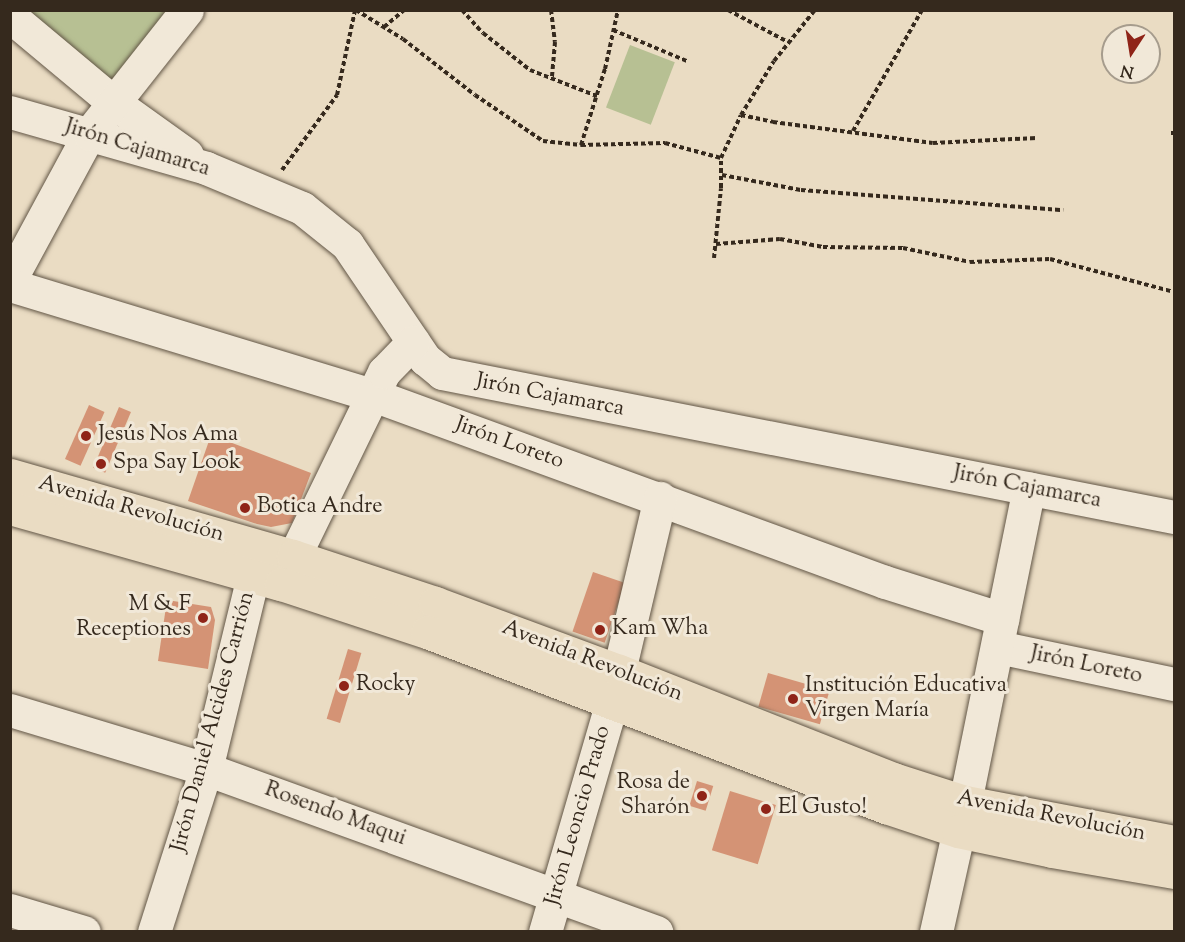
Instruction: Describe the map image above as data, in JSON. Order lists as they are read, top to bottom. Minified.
{"streets":{"main road":["Avenida Revolución"],"street":["Jirón Cajamarca","Jirón Loreto","Jirón Daniel Alcides Carrión","Rosendo Maqui","Jirón Leoncio Prado"]},"crossings":[["Jirón Cajamarca","Jirón Daniel Alcides Carrión"],["Jirón Loreto","Jirón Daniel Alcides Carrión"],["Jirón Loreto","Jirón Leoncio Prado"],["Avenida Revolución","Jirón Daniel Alcides Carrión"],["Avenida Revolución","Jirón Leoncio Prado"],["Jirón Daniel Alcides Carrión","Rosendo Maqui"],["Rosendo Maqui","Jirón Leoncio Prado"]],"places":["Jesús Nos Ama","Spa Say Look","Botica Andre","M & F Receptiones","Kam Wha","Rocky","Institución Educativa Virgen María","Rosa de Sharón","El Gusto!"],"north":"bottom"}
